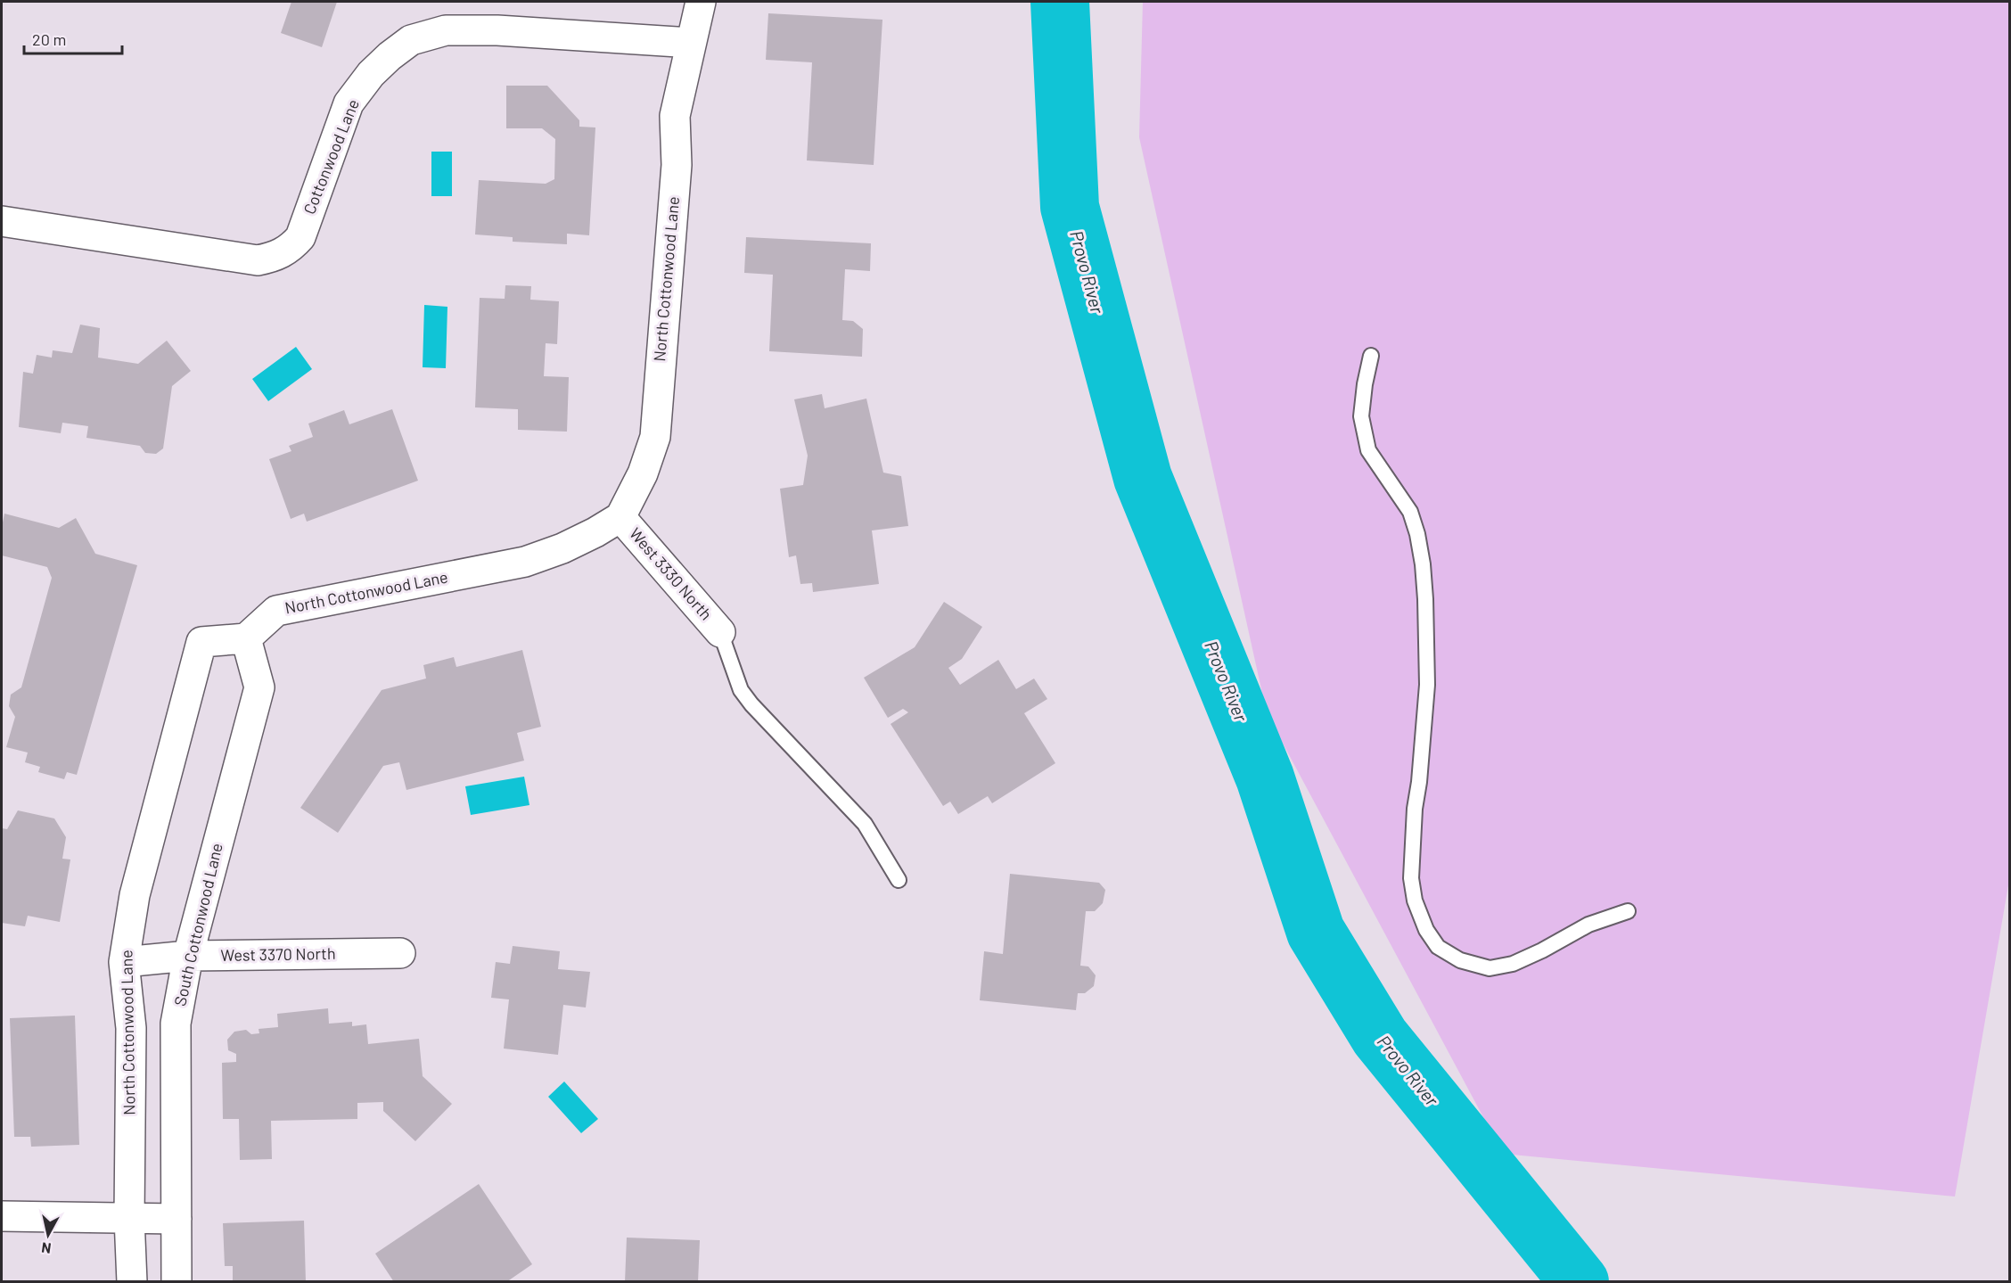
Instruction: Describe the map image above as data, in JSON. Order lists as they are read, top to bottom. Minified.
{"streets":{"street":["Cottonwood Lane","North Cottonwood Lane","West 3330 North","South Cottonwood Lane","West 3370 North"]},"crossings":[["Cottonwood Lane","North Cottonwood Lane"],["North Cottonwood Lane","West 3330 North"],["North Cottonwood Lane","South Cottonwood Lane"],["North Cottonwood Lane","West 3370 North"],["South Cottonwood Lane","West 3370 North"]],"water":["Provo River"],"scale_bar":"20 m","north":"bottom"}
